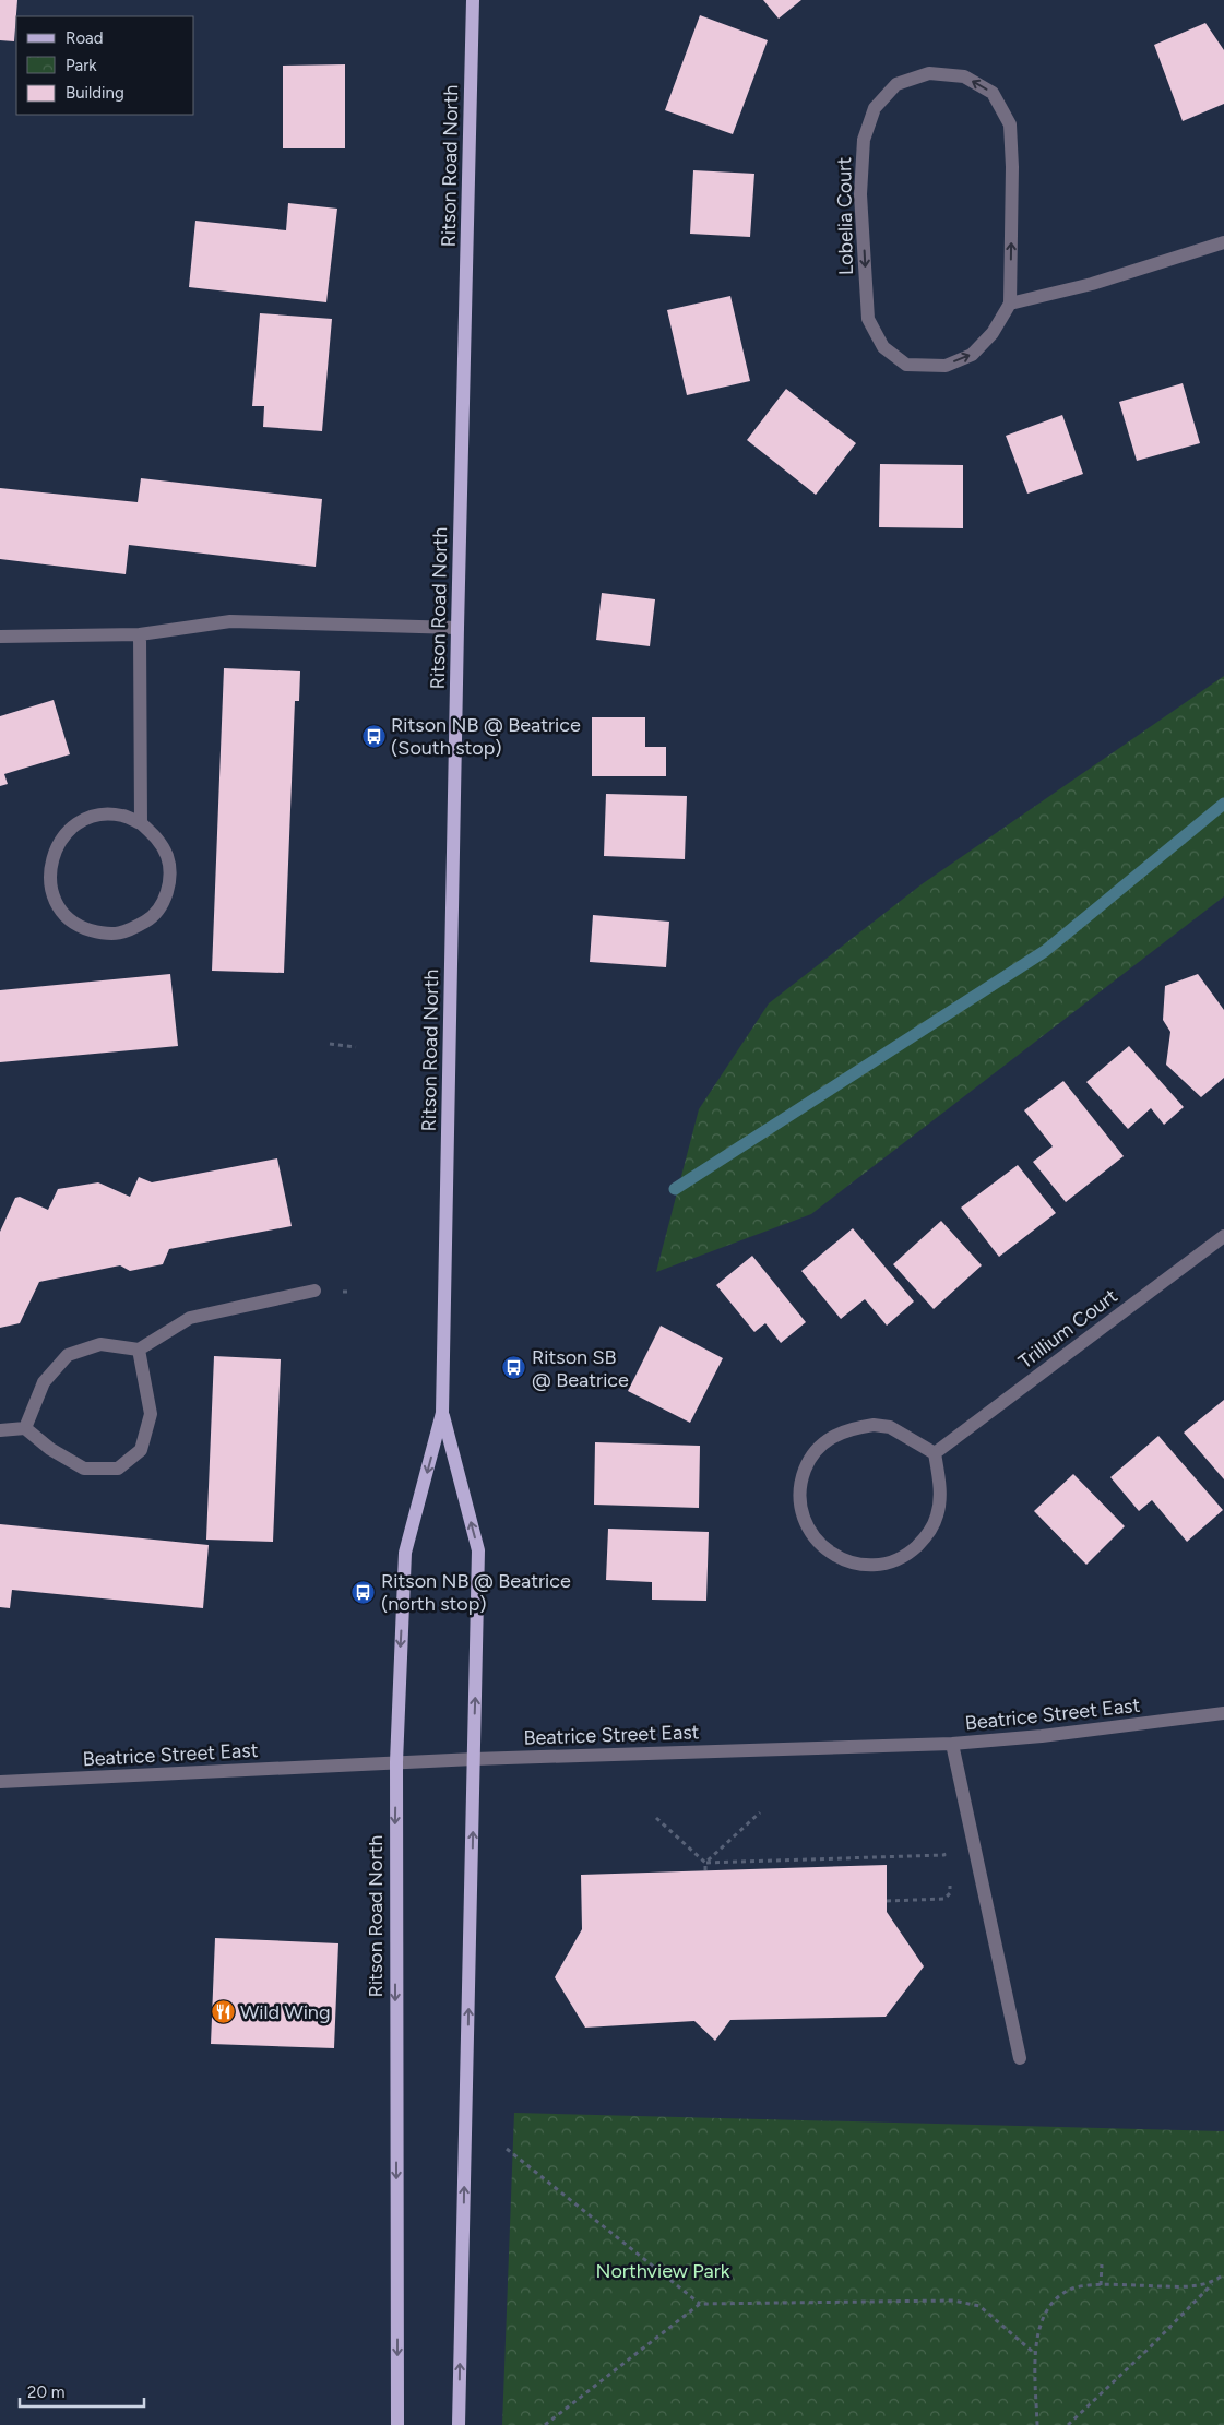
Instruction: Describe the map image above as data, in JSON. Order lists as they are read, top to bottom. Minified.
{"streets":{"main road":["Ritson Road North"],"street":["Lobelia Court","Trillium Court","Beatrice Street East"]},"crossings":[["Ritson Road North","Beatrice Street East"]],"parks":["Northview Park"],"places":{"bus stop":["Ritson NB @ Beatrice (South stop)","Ritson SB @ Beatrice","Ritson NB @ Beatrice (north stop)"],"restaurant":["Wild Wing"]},"legend":["Road","Park","Building"],"scale_bar":"20 m"}
